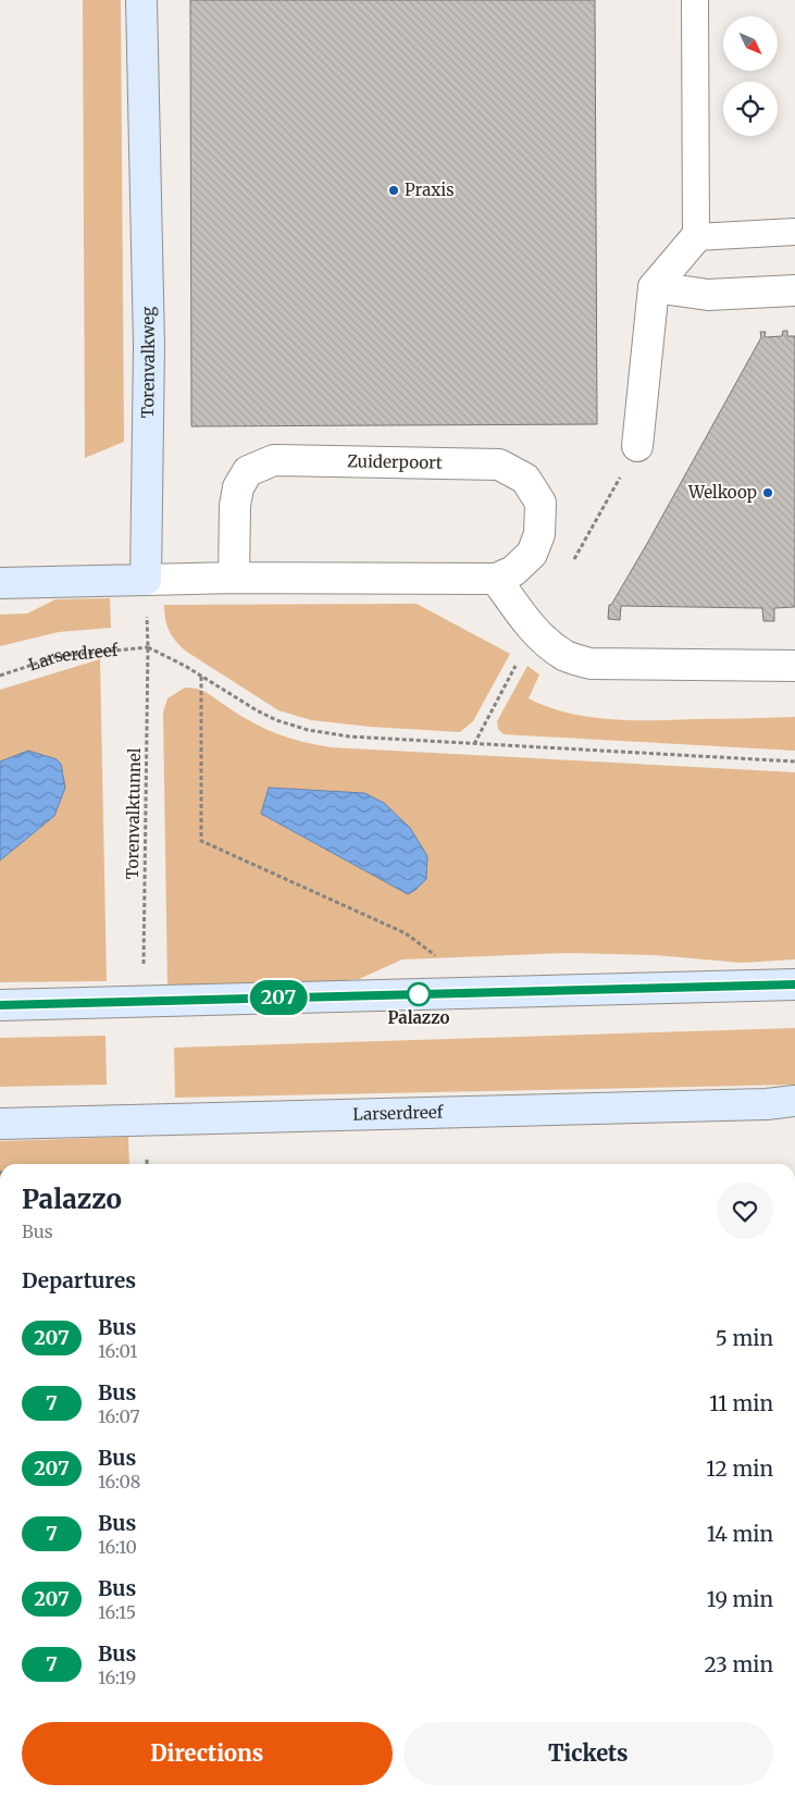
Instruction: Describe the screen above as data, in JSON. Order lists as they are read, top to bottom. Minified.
{"streets":{"main road":["Torenvalkweg","Larserdreef"],"street":["Zuiderpoort"],"path":["Torenvalktunnel"]},"crossings":[["Larserdreef","Torenvalktunnel"]],"places":["Praxis","Welkoop","Palazzo"],"lines":["bus line 207"],"north":"bottom right","page":{"on_map":"207","heading":[["Palazzo","Bus"],"Departures"],"list":[{"mark":"207","name":"Bus","note":"16:01","value":"5 min"},{"mark":"7","name":"Bus","note":"16:07","value":"11 min"},{"mark":"207","name":"Bus","note":"16:08","value":"12 min"},{"mark":"7","name":"Bus","note":"16:10","value":"14 min"},{"mark":"207","name":"Bus","note":"16:15","value":"19 min"},{"mark":"7","name":"Bus","note":"16:19","value":"23 min"}],"buttons":["Directions","Tickets"]}}
